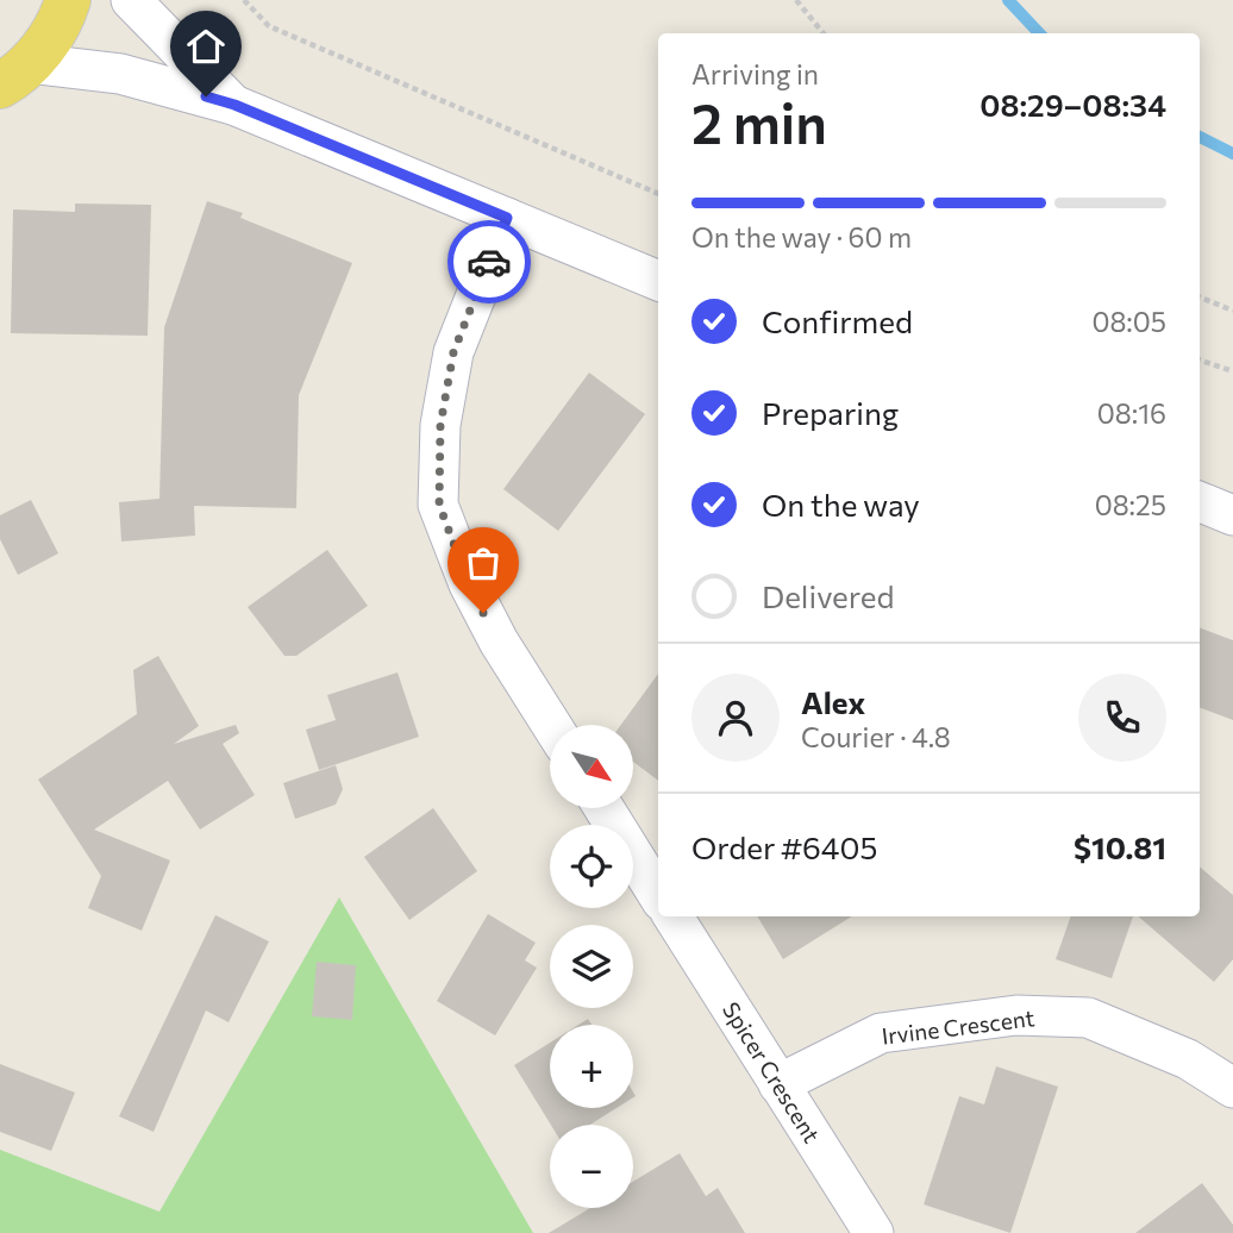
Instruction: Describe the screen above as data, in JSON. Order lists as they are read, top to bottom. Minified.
{"streets":{"street":["Irvine Crescent","Spicer Crescent"]},"crossings":[["Irvine Crescent","Spicer Crescent"]],"north":"bottom right","page":{"heading":["2 min","Arriving in","08:29–08:34"],"panel":["Alex","Courier · 4.8","Order #6405","$10.81"],"bar":"On the way · 60 m","list":[["Confirmed","08:05"],["Preparing","08:16"],["On the way","08:25"],"Delivered"],"map_buttons":["+","−"]}}
